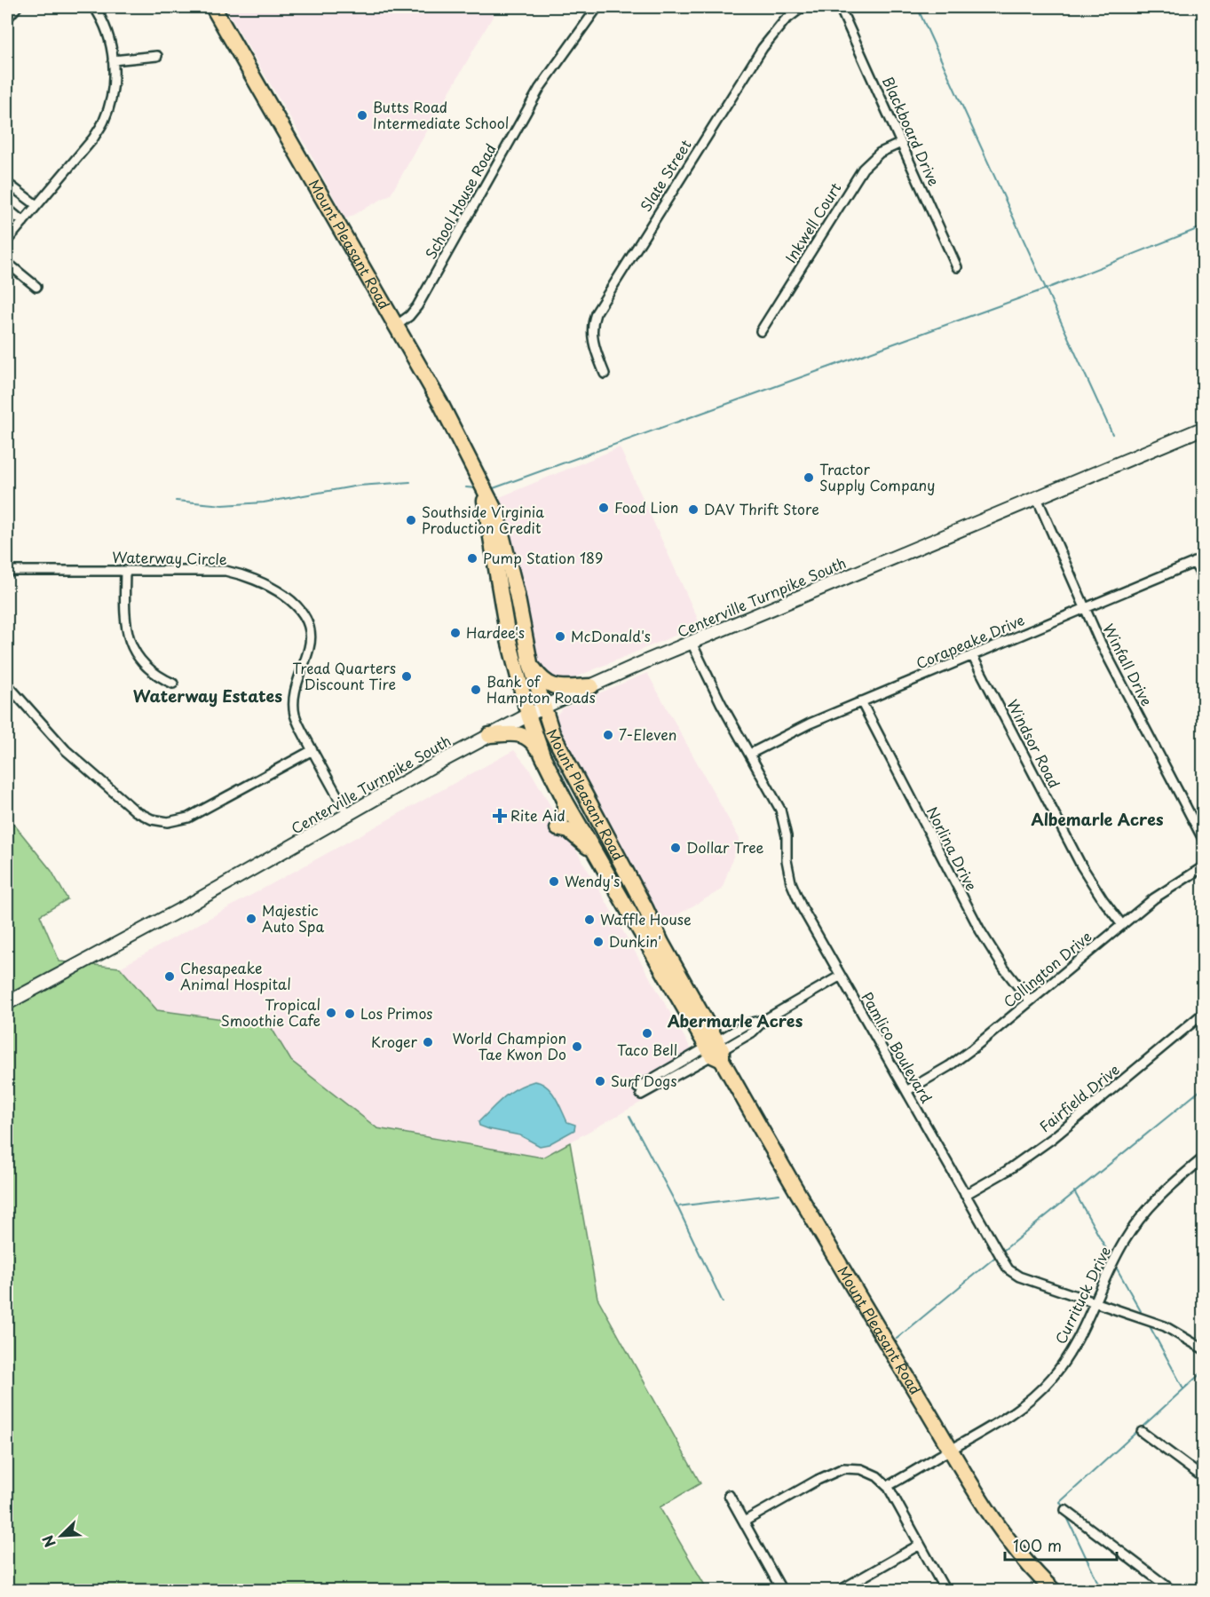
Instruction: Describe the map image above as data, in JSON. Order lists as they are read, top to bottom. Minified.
{"streets":{"highway":["Mount Pleasant Road"],"main road":["Centerville Turnpike South"],"street":["Blackboard Drive","Slate Street","School House Road","Inkwell Court","Waterway Circle","Corapeake Drive","Winfall Drive","Windsor Road","Norlina Drive","Collington Drive","Pamlico Boulevard","Fairfield Drive","Currituck Drive"]},"crossings":[["Blackboard Drive","Inkwell Court"],["School House Road","Mount Pleasant Road"],["Mount Pleasant Road","Centerville Turnpike South"],["Mount Pleasant Road","Currituck Drive"],["Waterway Circle","Centerville Turnpike South"],["Centerville Turnpike South","Winfall Drive"],["Centerville Turnpike South","Pamlico Boulevard"],["Corapeake Drive","Winfall Drive"],["Corapeake Drive","Windsor Road"],["Corapeake Drive","Norlina Drive"],["Corapeake Drive","Pamlico Boulevard"],["Windsor Road","Collington Drive"],["Norlina Drive","Collington Drive"],["Collington Drive","Pamlico Boulevard"],["Pamlico Boulevard","Fairfield Drive"],["Pamlico Boulevard","Currituck Drive"]],"districts":["Waterway Estates","Albemarle Acres","Abermarle Acres"],"places":{"other":["Butts Road Intermediate School","Tractor Supply Company","Food Lion","DAV Thrift Store","Southside Virginia Production Credit","Pump Station 189","Hardee's","McDonald's","Tread Quarters Discount Tire","Bank of Hampton Roads","7-Eleven","Dollar Tree","Wendy's","Majestic Auto Spa","Waffle House","Dunkin'","Chesapeake Animal Hospital","Tropical Smoothie Cafe","Los Primos","Taco Bell","Kroger","World Champion Tae Kwon Do","Surf Dogs"],"health":["Rite Aid"]},"scale_bar":"100 m","north":"bottom left"}
